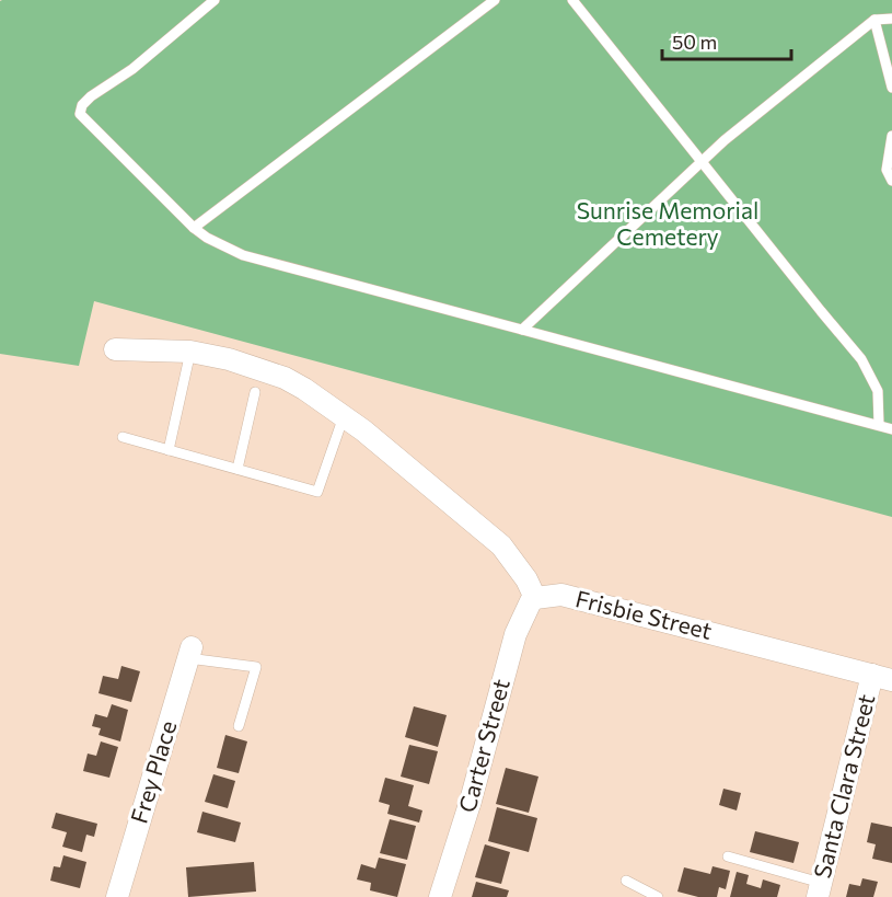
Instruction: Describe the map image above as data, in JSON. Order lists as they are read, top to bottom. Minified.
{"streets":{"street":["Frisbie Street","Carter Street","Frey Place","Santa Clara Street"]},"crossings":[["Frisbie Street","Carter Street"],["Frisbie Street","Santa Clara Street"]],"parks":["Sunrise Memorial Cemetery"],"scale_bar":"50 m"}
